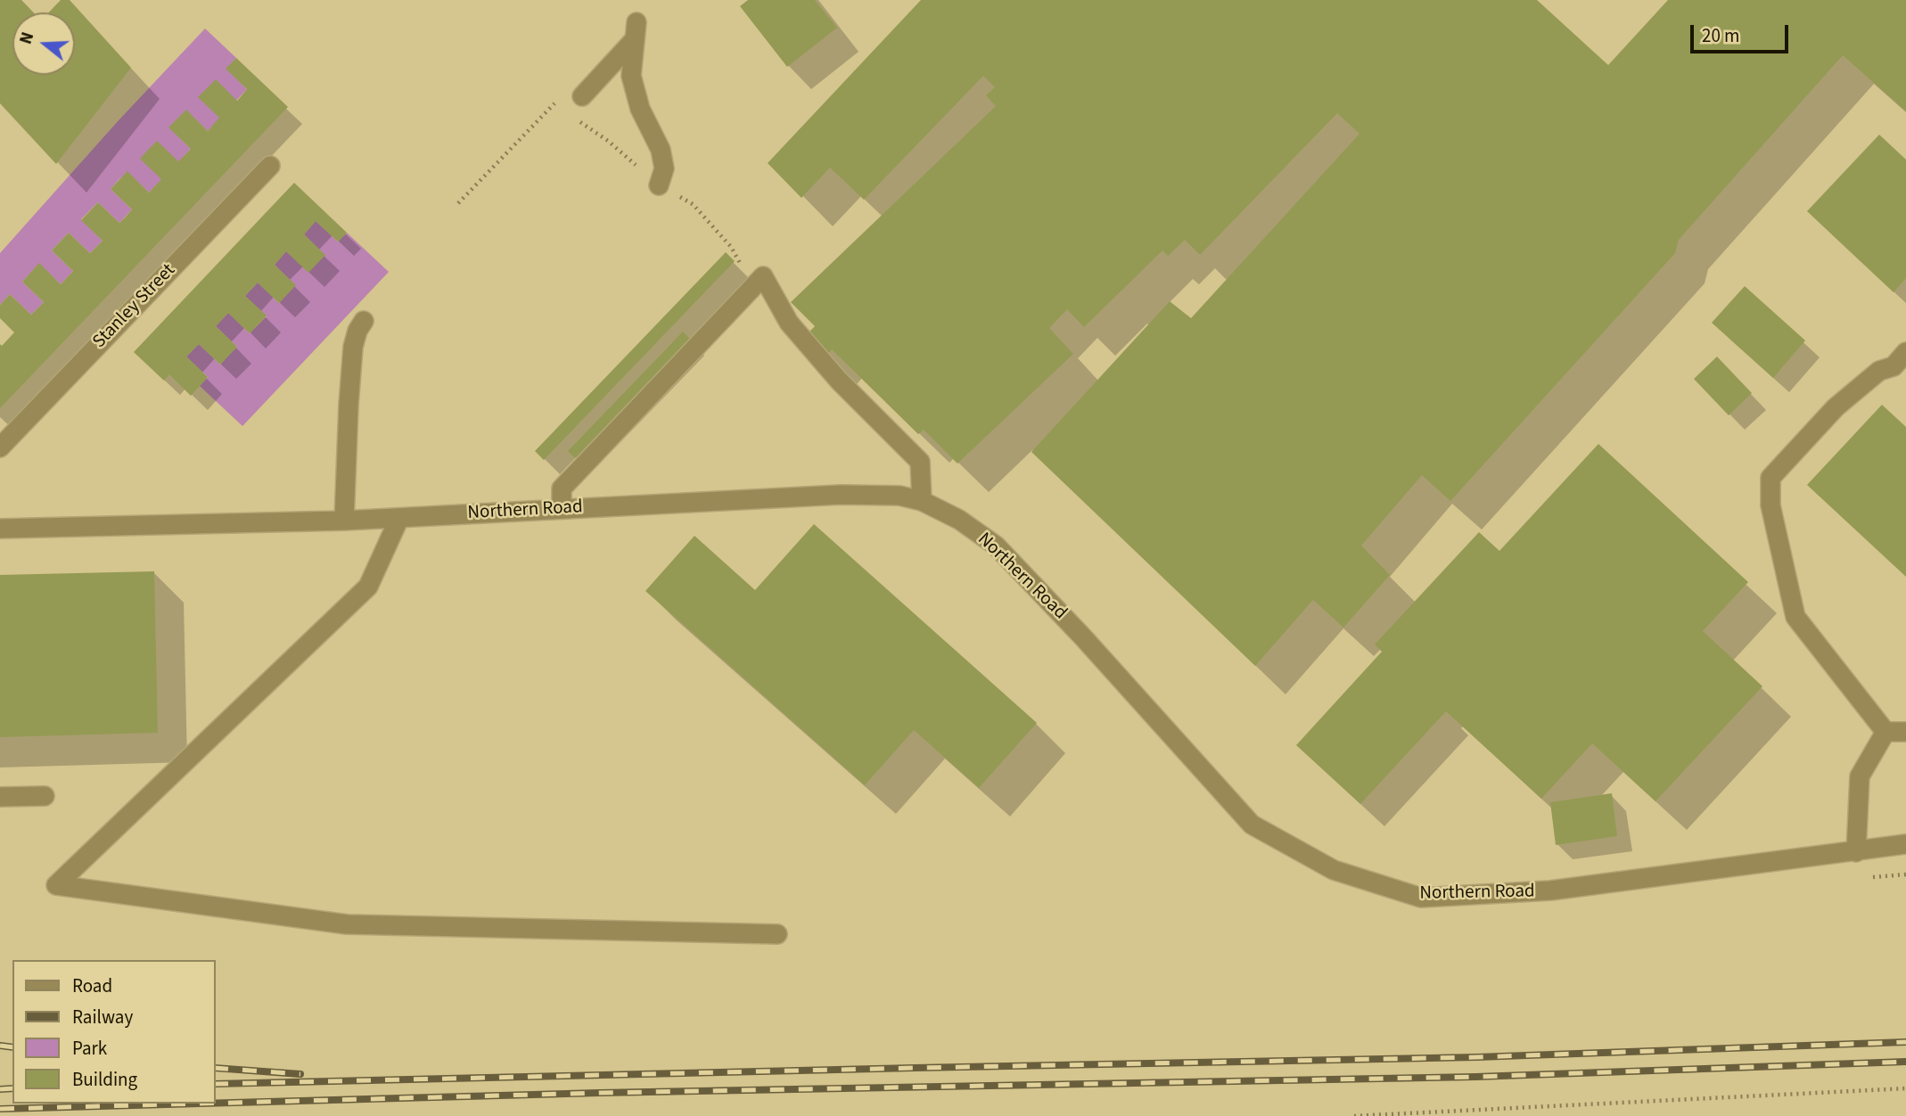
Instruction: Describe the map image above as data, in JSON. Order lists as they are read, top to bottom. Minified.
{"streets":{"street":["Stanley Street","Northern Road"]},"legend":["Road","Railway","Park","Building"],"scale_bar":"20 m","north":"left"}
